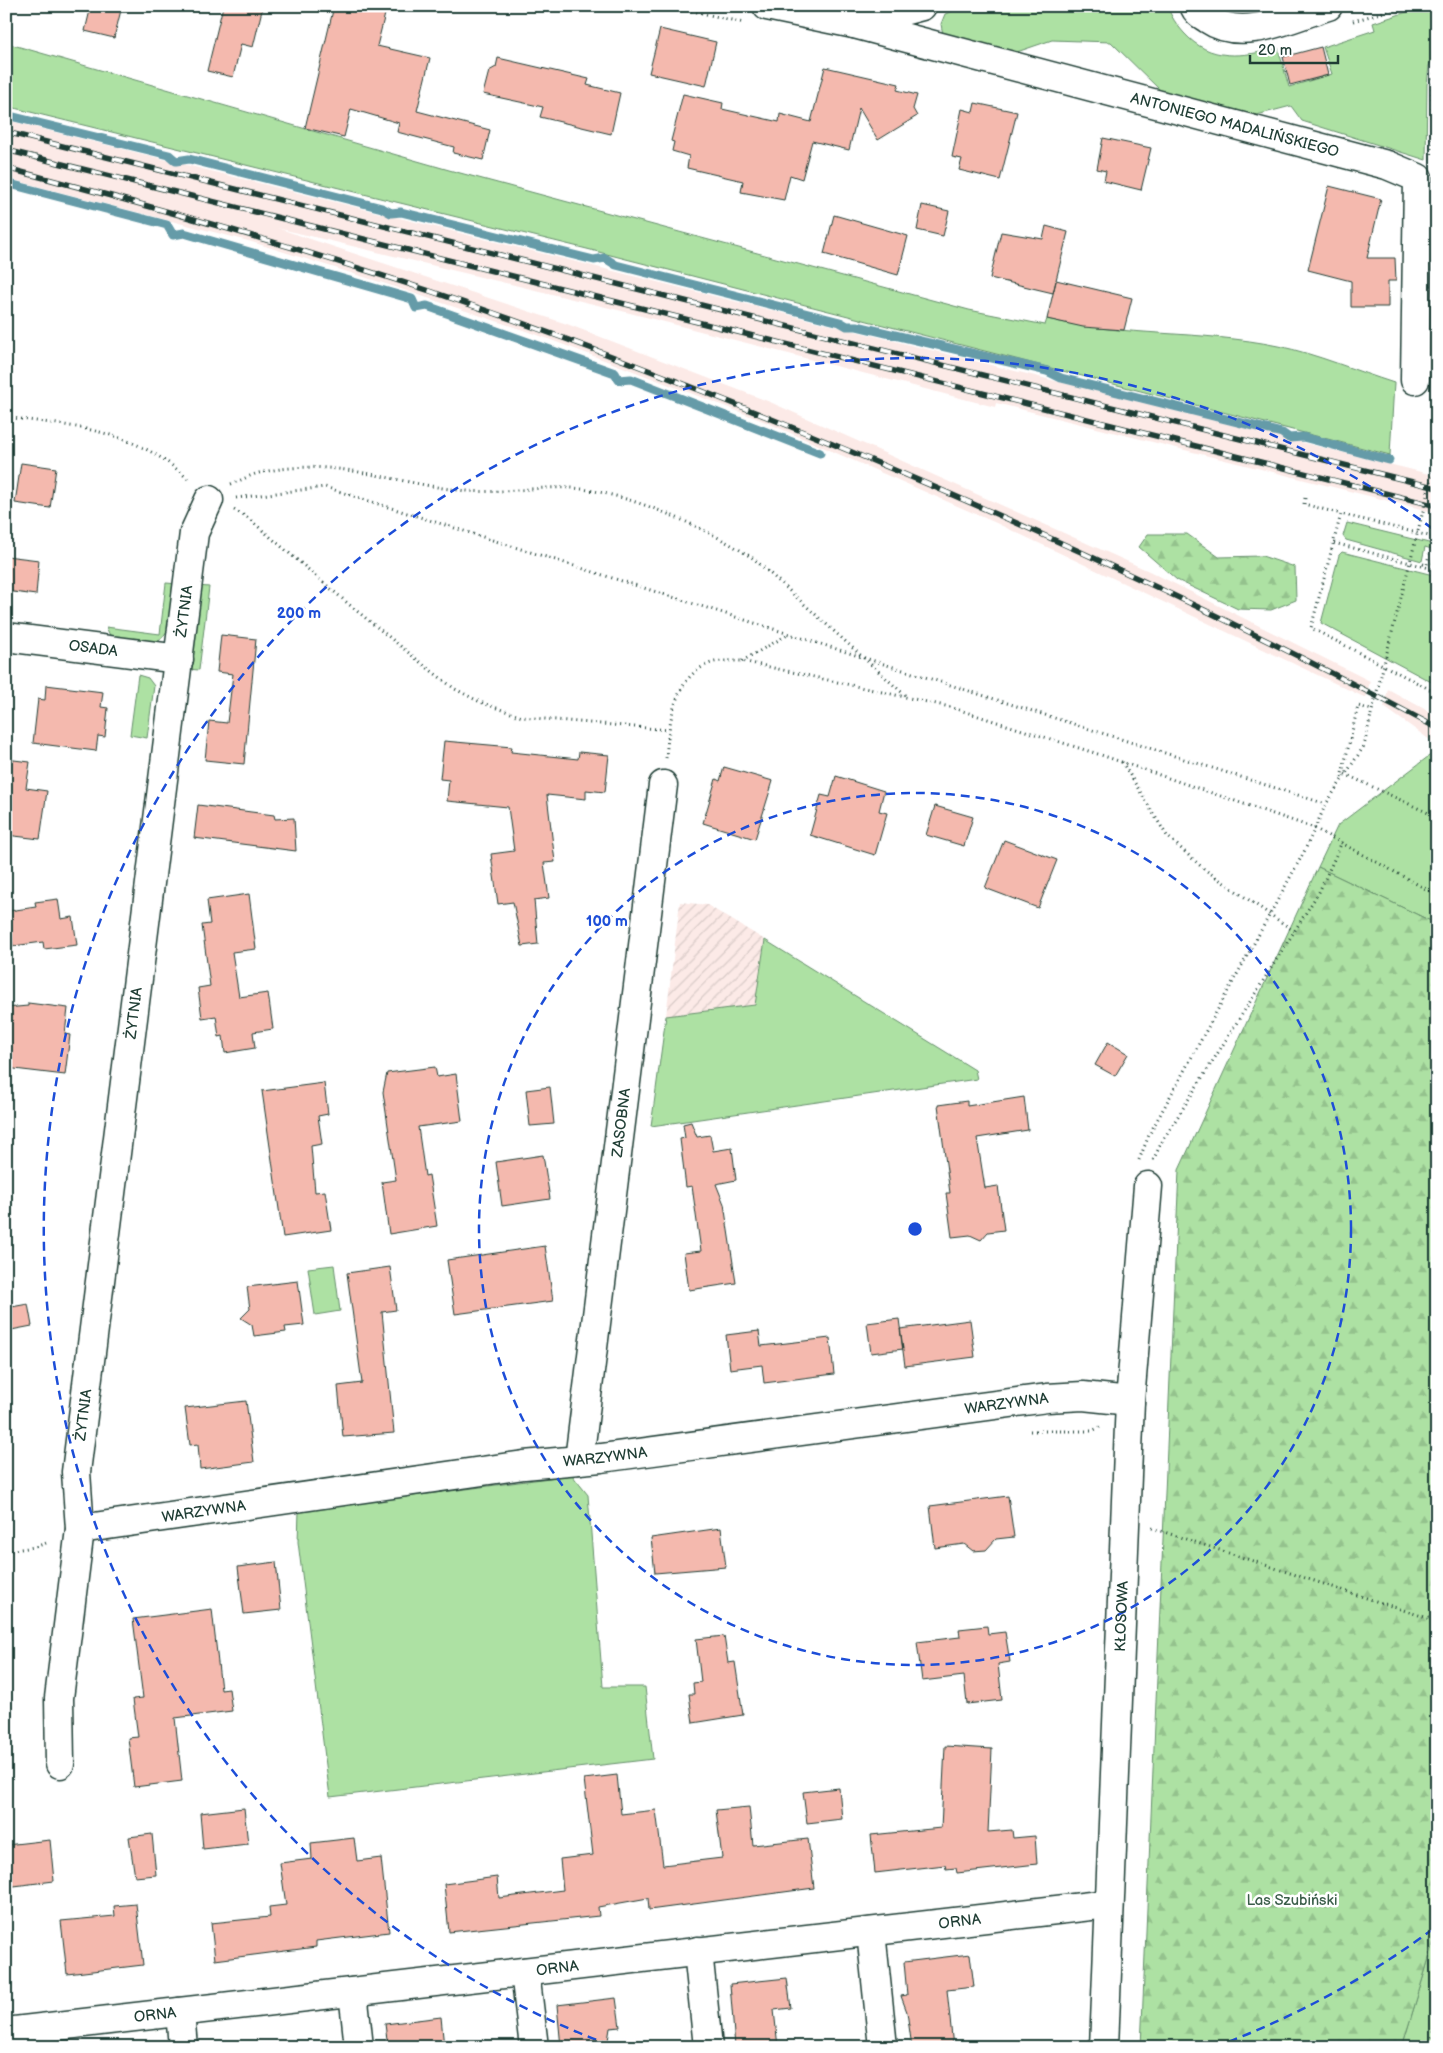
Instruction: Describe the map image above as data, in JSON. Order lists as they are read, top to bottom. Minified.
{"streets":{"street":["ANTONIEGO MADALIŃSKIEGO","ŻYTNIA","OSADA","ZASOBNA","WARZYWNA","KŁOSOWA","ORNA"]},"crossings":[["ŻYTNIA","OSADA"],["ŻYTNIA","WARZYWNA"],["ZASOBNA","WARZYWNA"],["WARZYWNA","KŁOSOWA"],["KŁOSOWA","ORNA"]],"parks":["Las Szubiński"],"scale_bar":"20 m","rings":["200 m","100 m"]}
